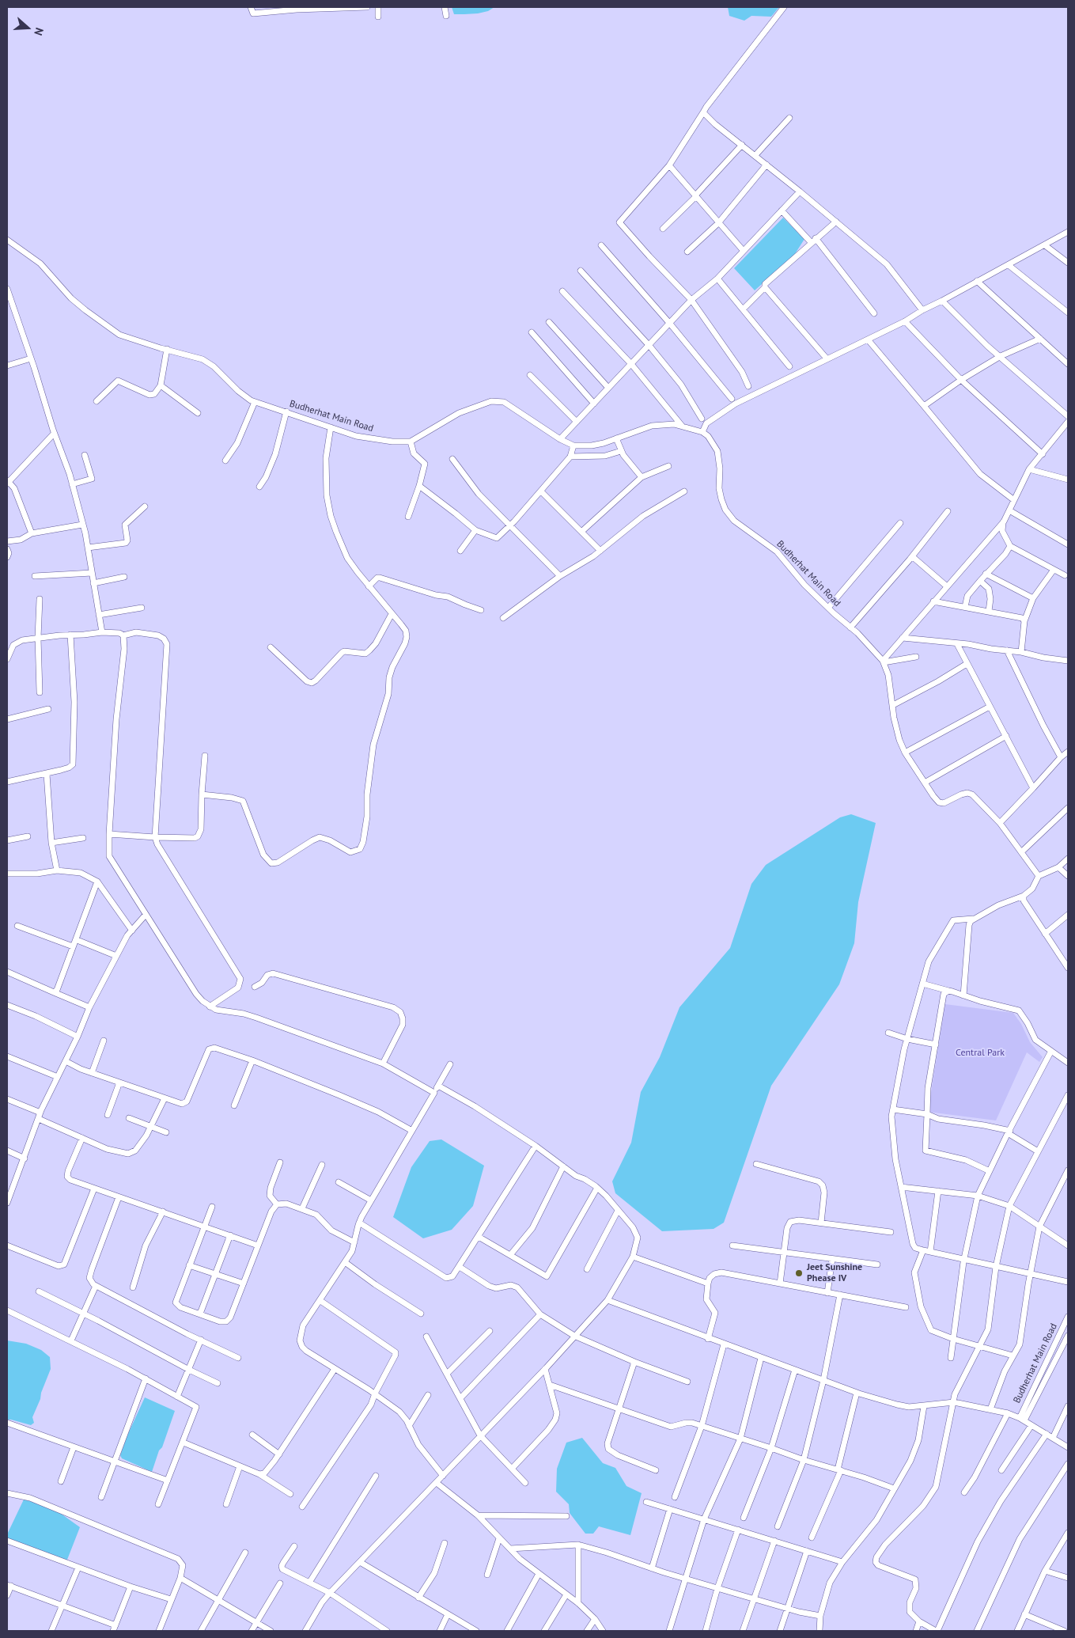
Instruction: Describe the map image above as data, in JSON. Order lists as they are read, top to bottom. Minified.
{"streets":{"street":["Budherhat Main Road"]},"parks":["Central Park"],"places":["Jeet Sunshine Phease IV"],"north":"right"}
